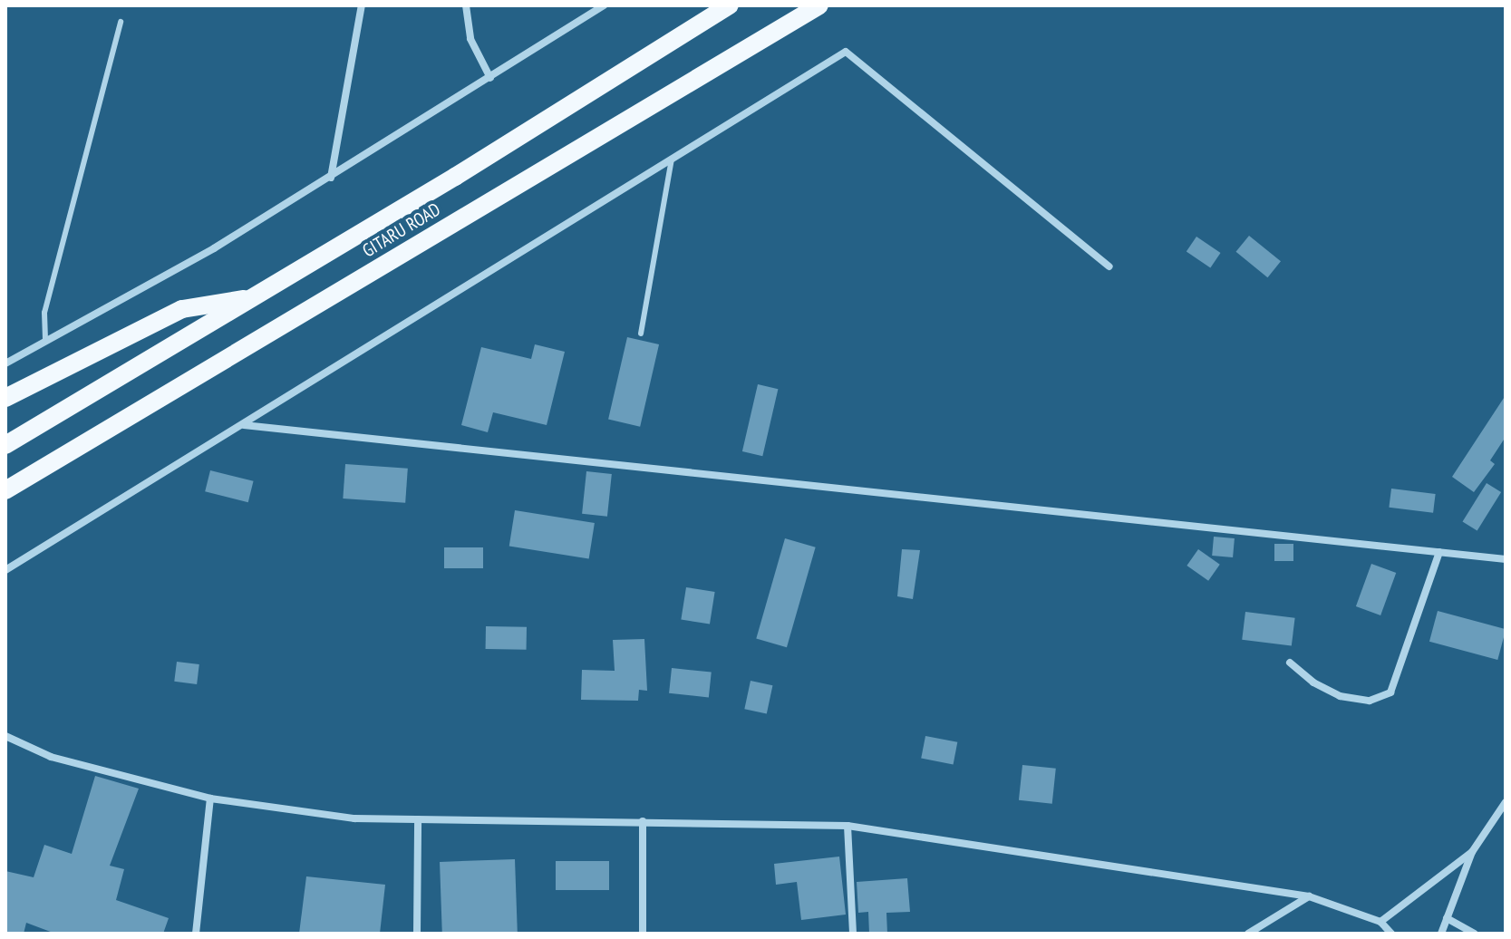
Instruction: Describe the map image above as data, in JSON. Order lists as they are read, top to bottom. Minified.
{"streets":{"main road":["GITARU ROAD"]}}
